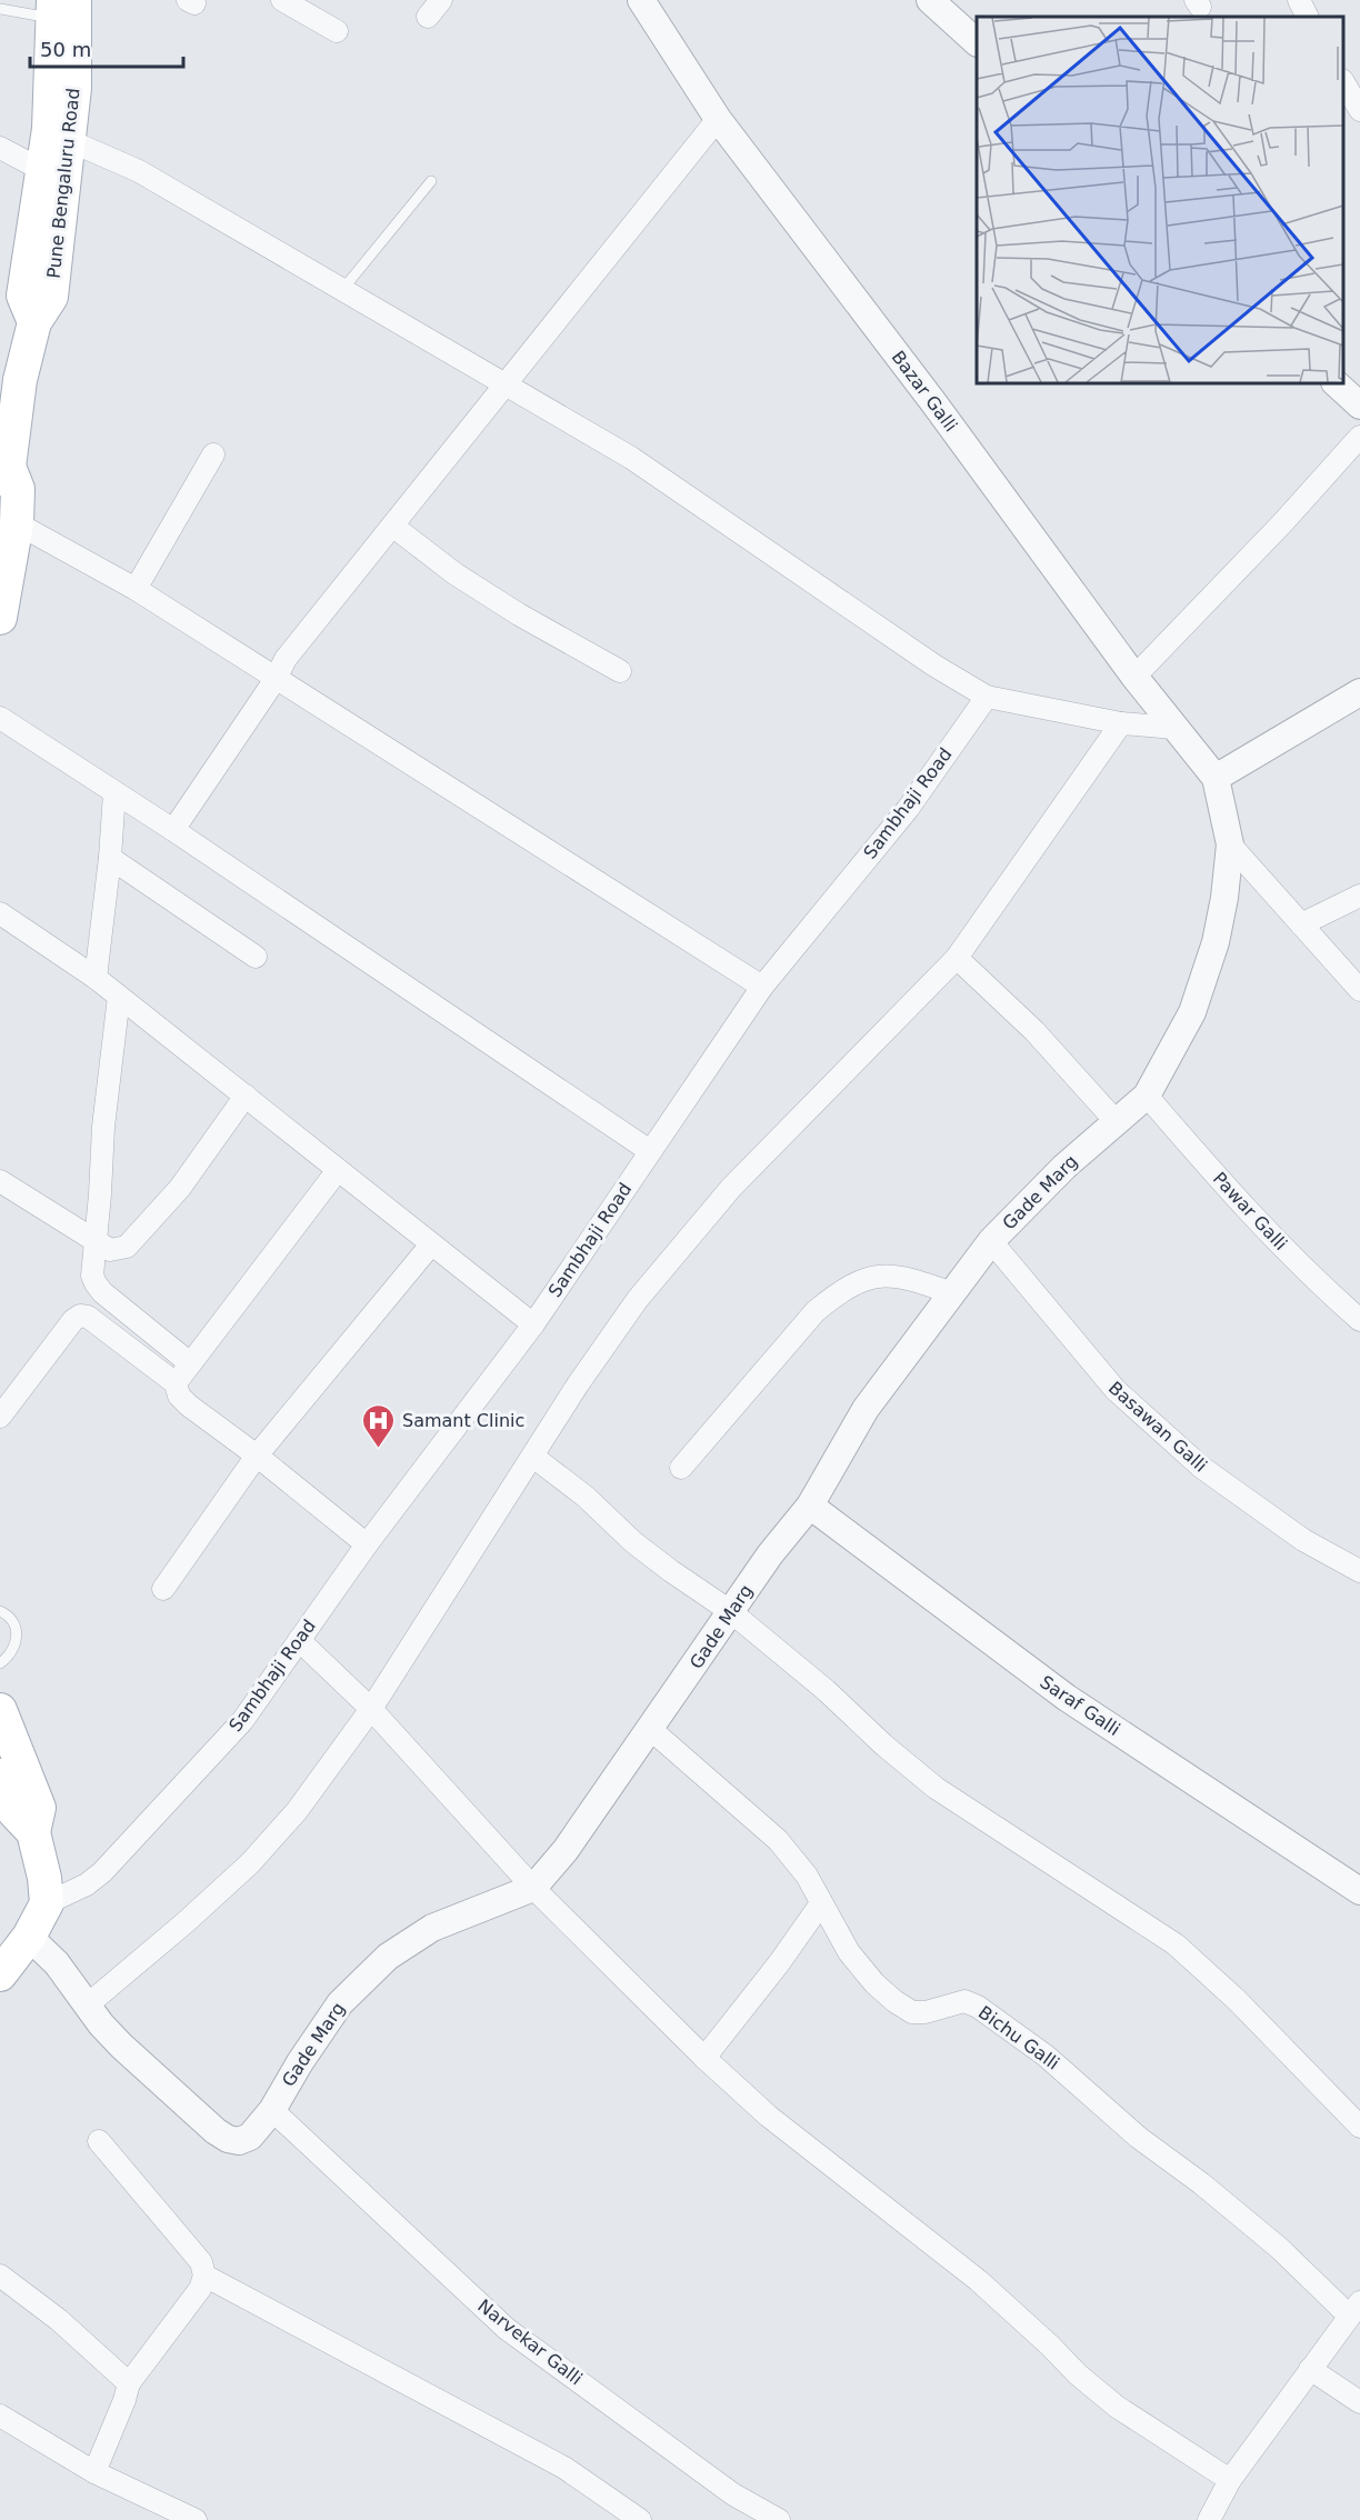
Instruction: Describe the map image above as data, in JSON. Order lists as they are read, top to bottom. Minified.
{"streets":{"main road":["Pune Bengaluru Road"],"street":["Bazar Galli","Sambhaji Road","Gade Marg","Pawar Galli","Basawan Galli","Saraf Galli","Bichu Galli","Narvekar Galli"]},"crossings":[["Bazar Galli","Gade Marg"],["Gade Marg","Pawar Galli"],["Gade Marg","Basawan Galli"],["Gade Marg","Saraf Galli"],["Gade Marg","Bichu Galli"],["Gade Marg","Narvekar Galli"]],"places":{"hospital":["Samant Clinic"]},"scale_bar":"50 m"}
